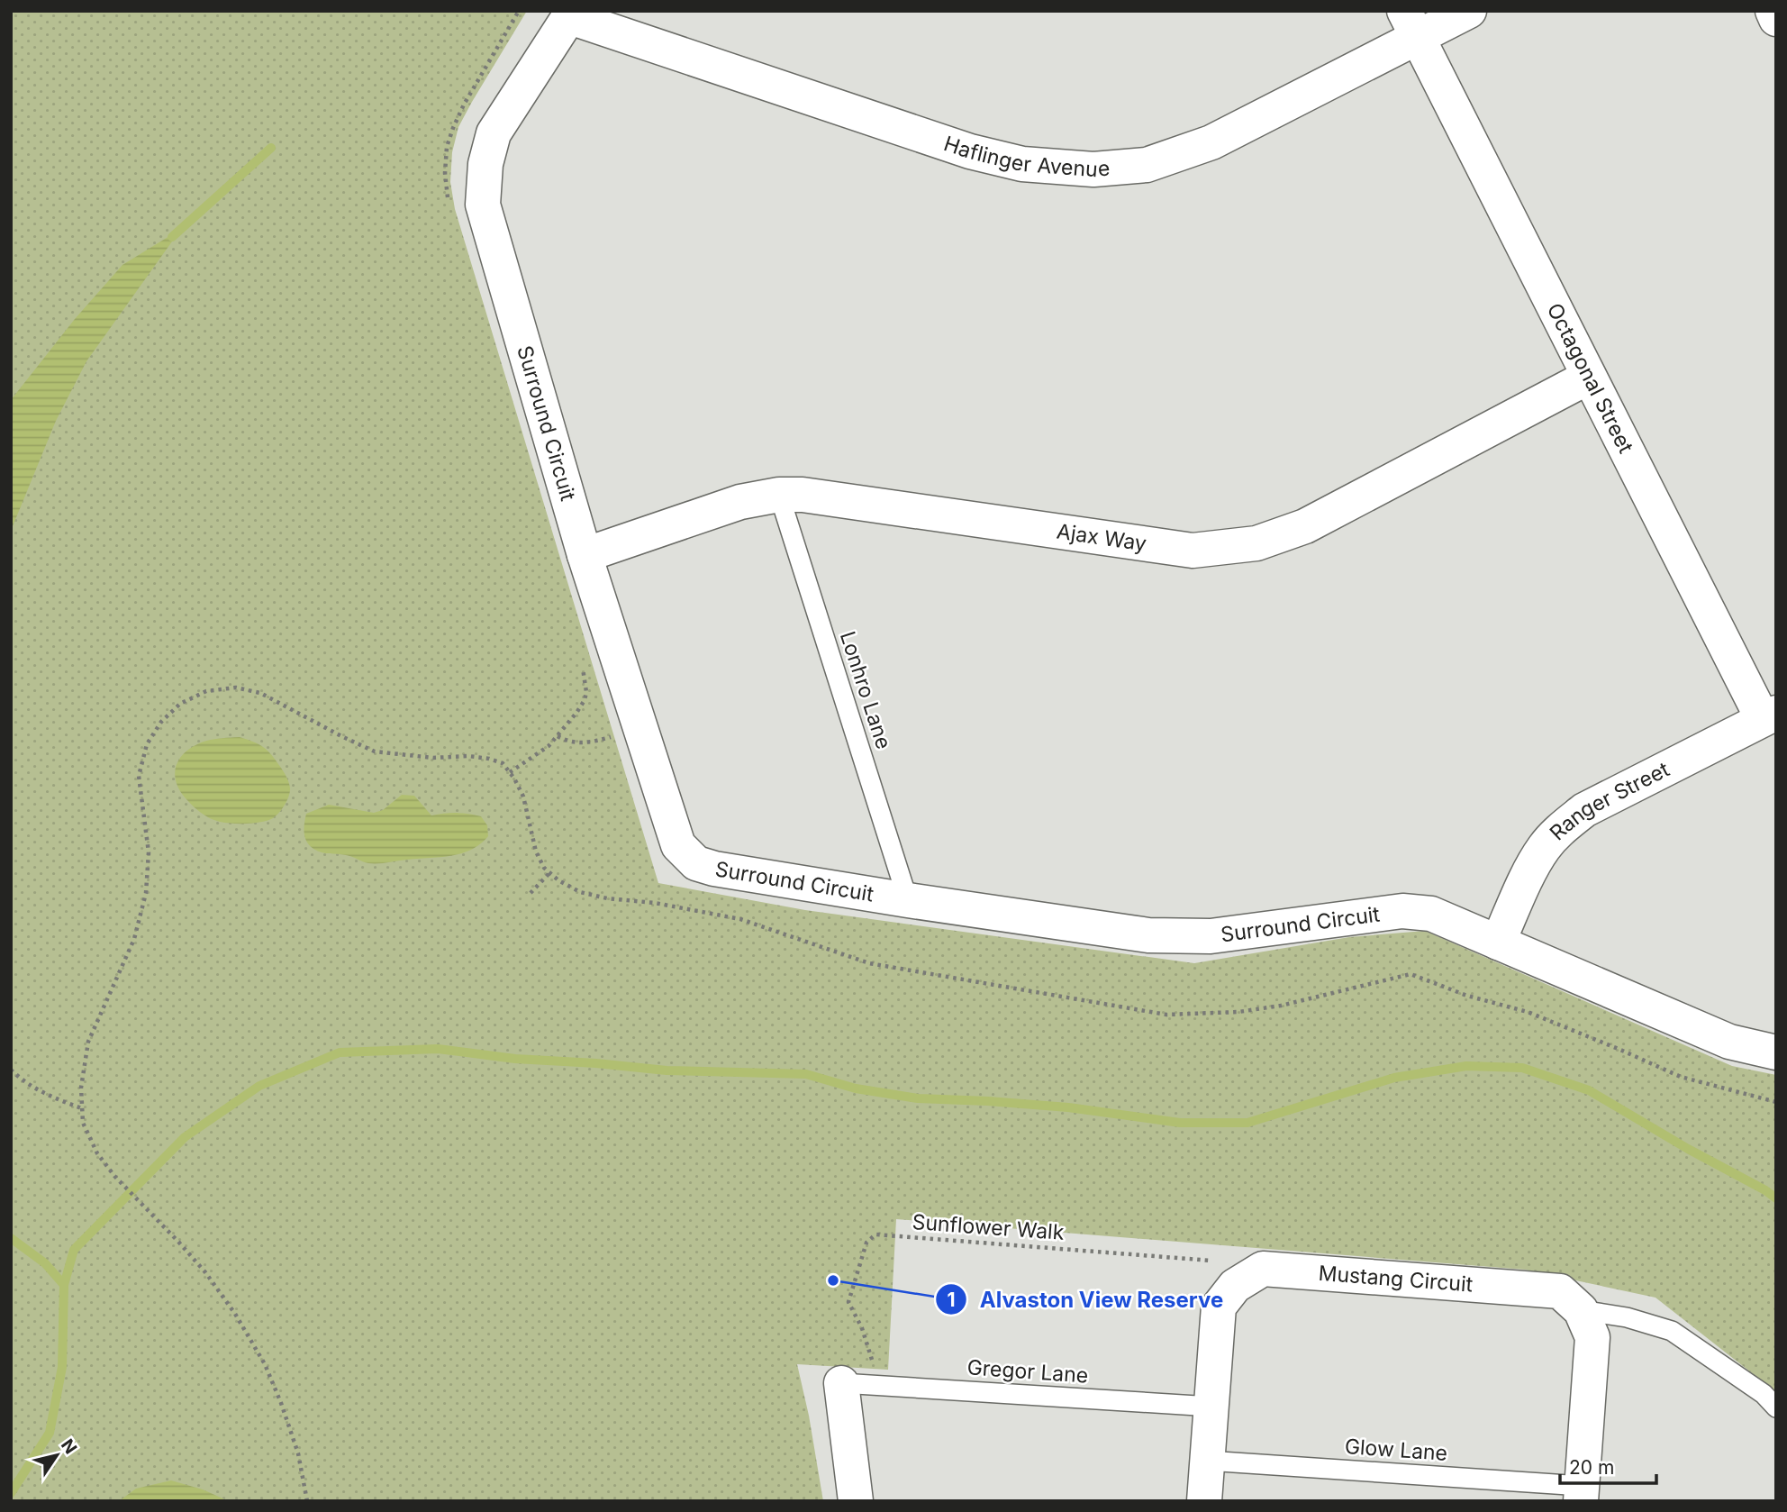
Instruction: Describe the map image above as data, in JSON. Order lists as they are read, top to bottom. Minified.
{"streets":{"street":["Haflinger Avenue","Octagonal Street","Surround Circuit","Ajax Way","Ranger Street","Mustang Circuit"],"lane":["Lonhro Lane","Gregor Lane","Glow Lane"],"path":["Sunflower Walk"]},"crossings":[["Haflinger Avenue","Octagonal Street"],["Haflinger Avenue","Surround Circuit"],["Octagonal Street","Ajax Way"],["Octagonal Street","Ranger Street"],["Surround Circuit","Ajax Way"],["Surround Circuit","Lonhro Lane"],["Surround Circuit","Ranger Street"],["Ajax Way","Lonhro Lane"],["Sunflower Walk","Mustang Circuit"],["Sunflower Walk","Gregor Lane"],["Mustang Circuit","Glow Lane"]],"places":["Alvaston View Reserve"],"scale_bar":"20 m","north":"top right"}
